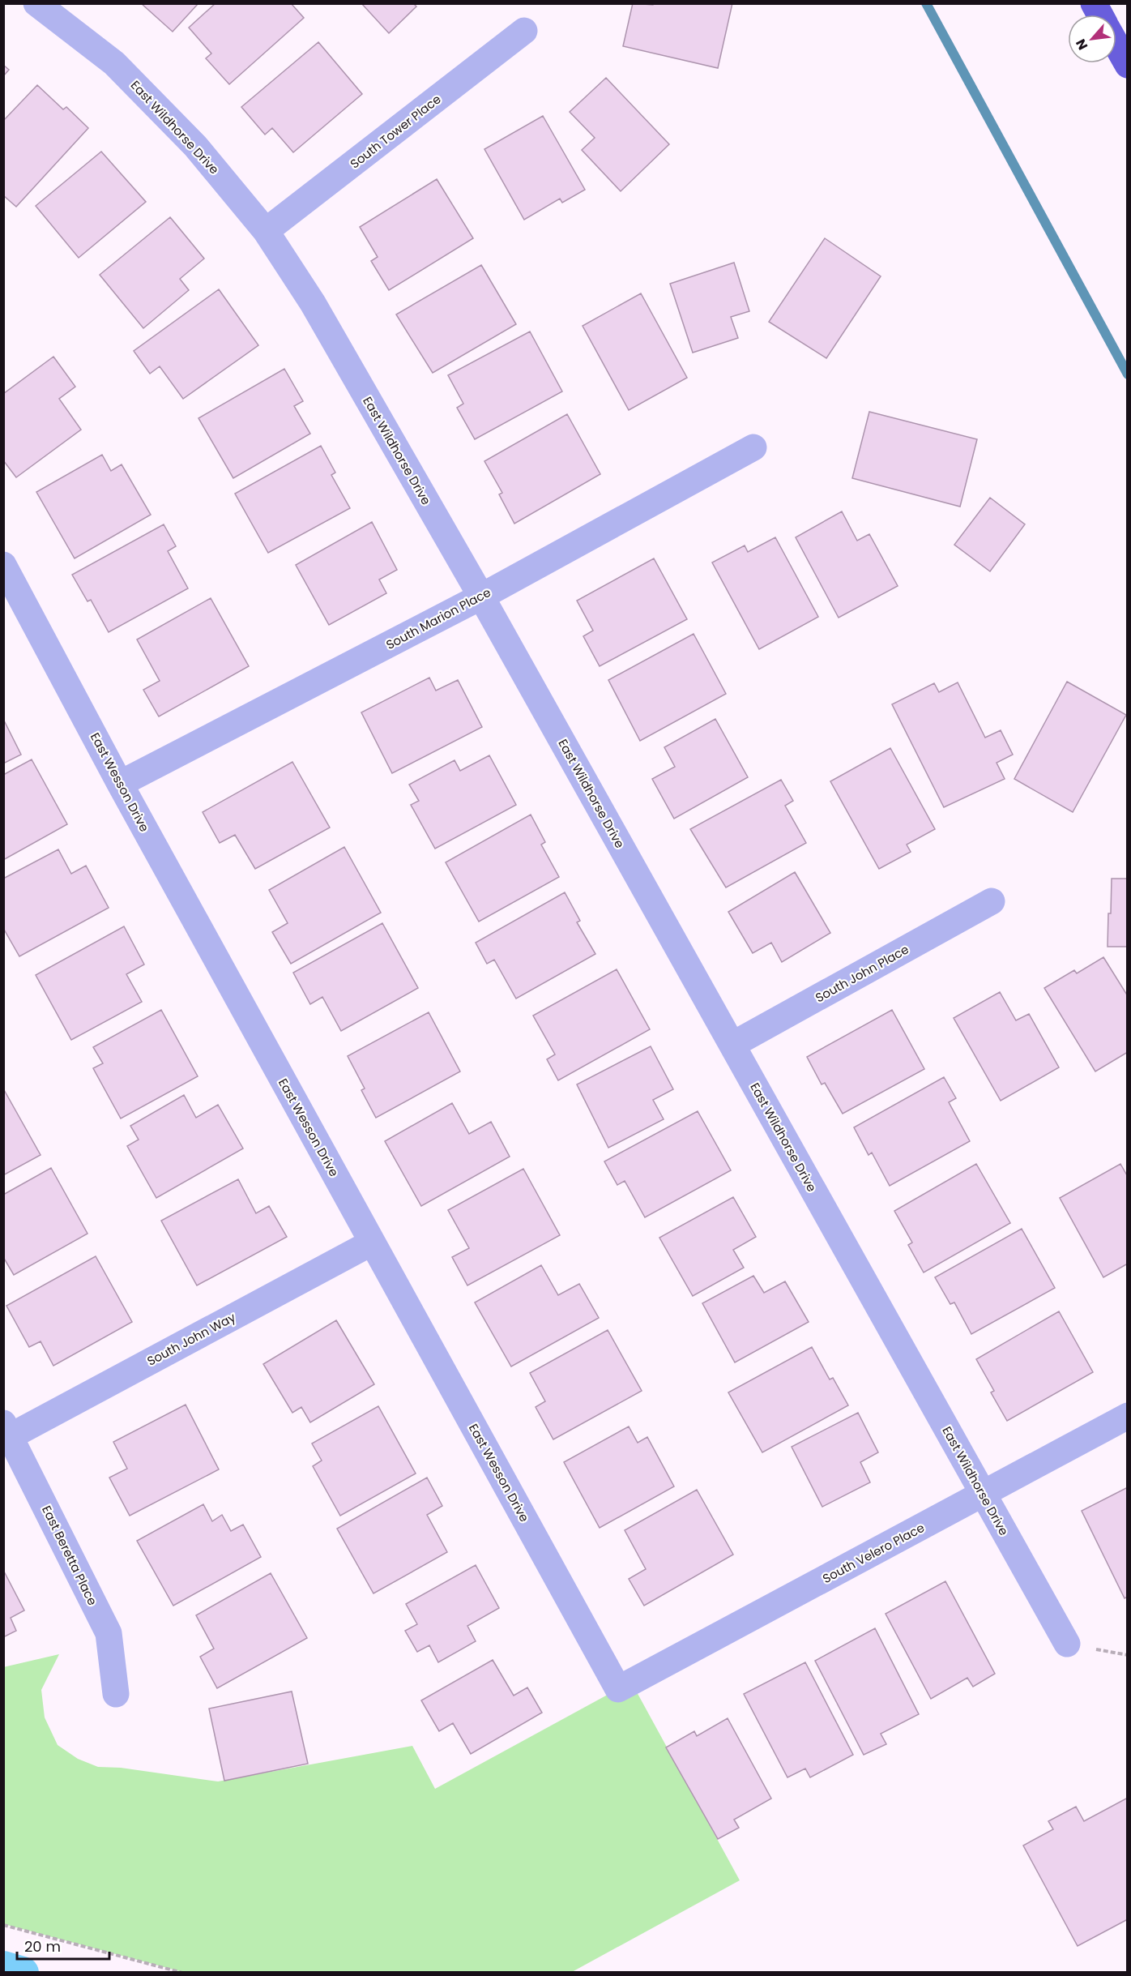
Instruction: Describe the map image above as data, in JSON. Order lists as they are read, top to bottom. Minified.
{"streets":{"street":["East Wildhorse Drive","South Tower Place","South Marion Place","East Wesson Drive","South John Place","South John Way","South Velero Place","East Beretta Place"]},"crossings":[["East Wildhorse Drive","South Tower Place"],["East Wildhorse Drive","South Marion Place"],["East Wildhorse Drive","South John Place"],["East Wildhorse Drive","South Velero Place"],["South Marion Place","East Wesson Drive"],["East Wesson Drive","South John Way"],["East Wesson Drive","South Velero Place"],["South John Way","East Beretta Place"]],"scale_bar":"20 m","north":"bottom left"}
